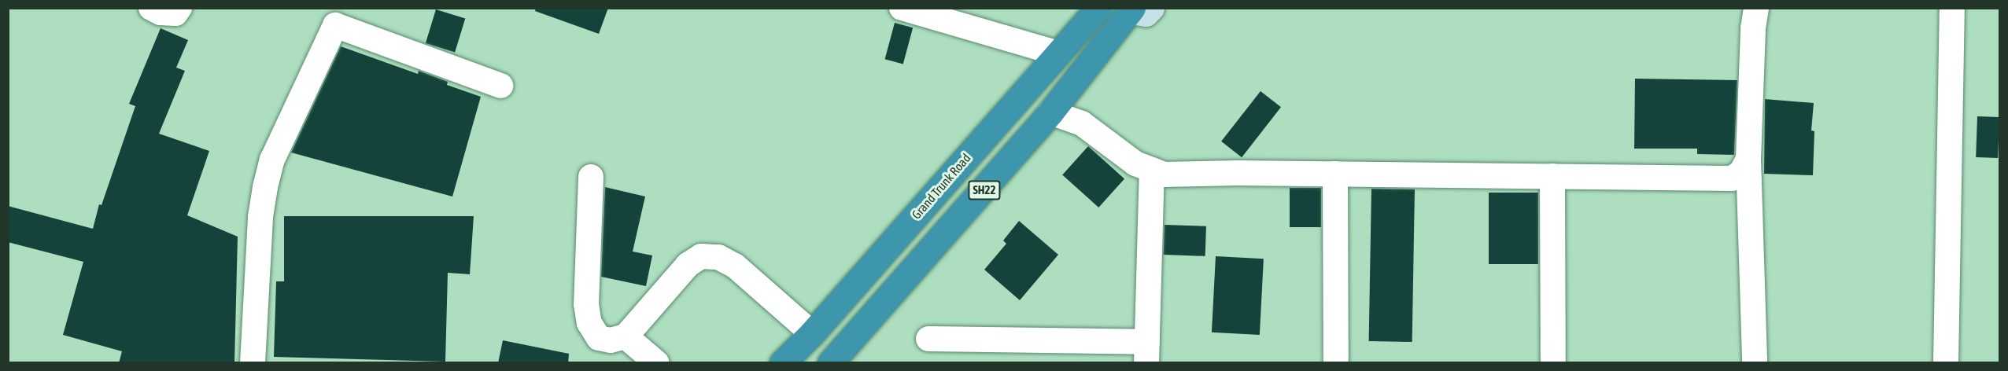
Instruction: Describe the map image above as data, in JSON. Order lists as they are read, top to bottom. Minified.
{"streets":{"highway":["Grand Trunk Road","SH22"]}}
